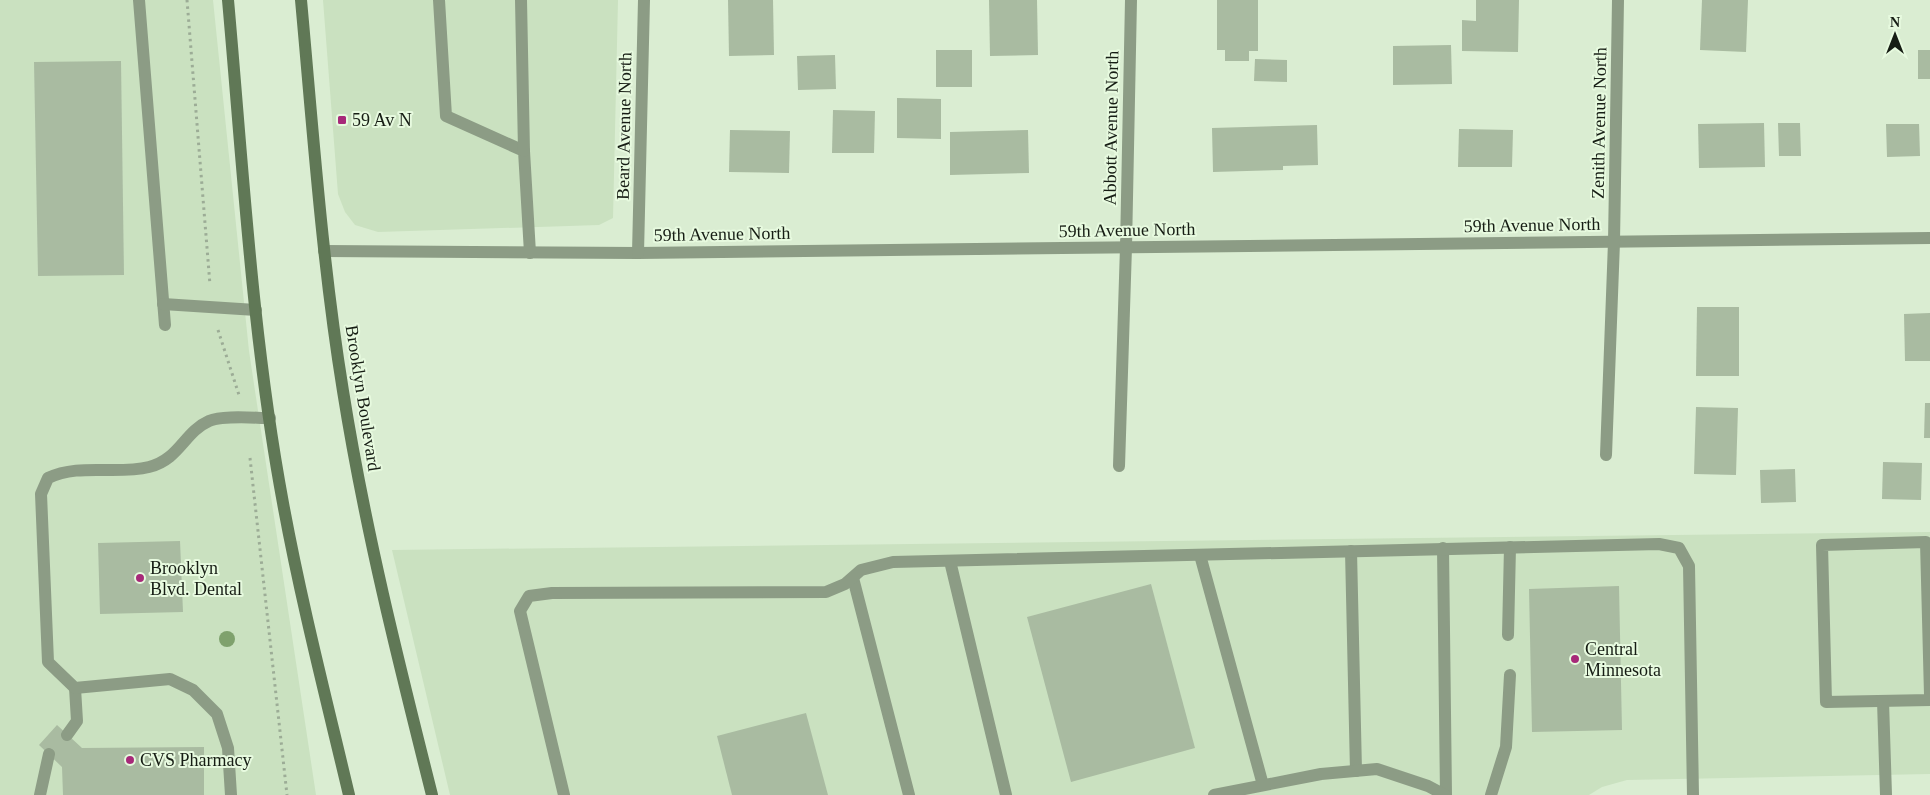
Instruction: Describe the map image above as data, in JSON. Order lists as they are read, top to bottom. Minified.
{"streets":{"main road":["Brooklyn Boulevard"],"street":["Zenith Avenue North","Beard Avenue North","Abbott Avenue North","59th Avenue North"]},"crossings":[["Zenith Avenue North","59th Avenue North"],["Beard Avenue North","59th Avenue North"],["Abbott Avenue North","59th Avenue North"],["59th Avenue North","Brooklyn Boulevard"]],"places":{"transit":["59 Av N"],"other":["Brooklyn Blvd. Dental","Central Minnesota","CVS Pharmacy"]},"north":"top"}
